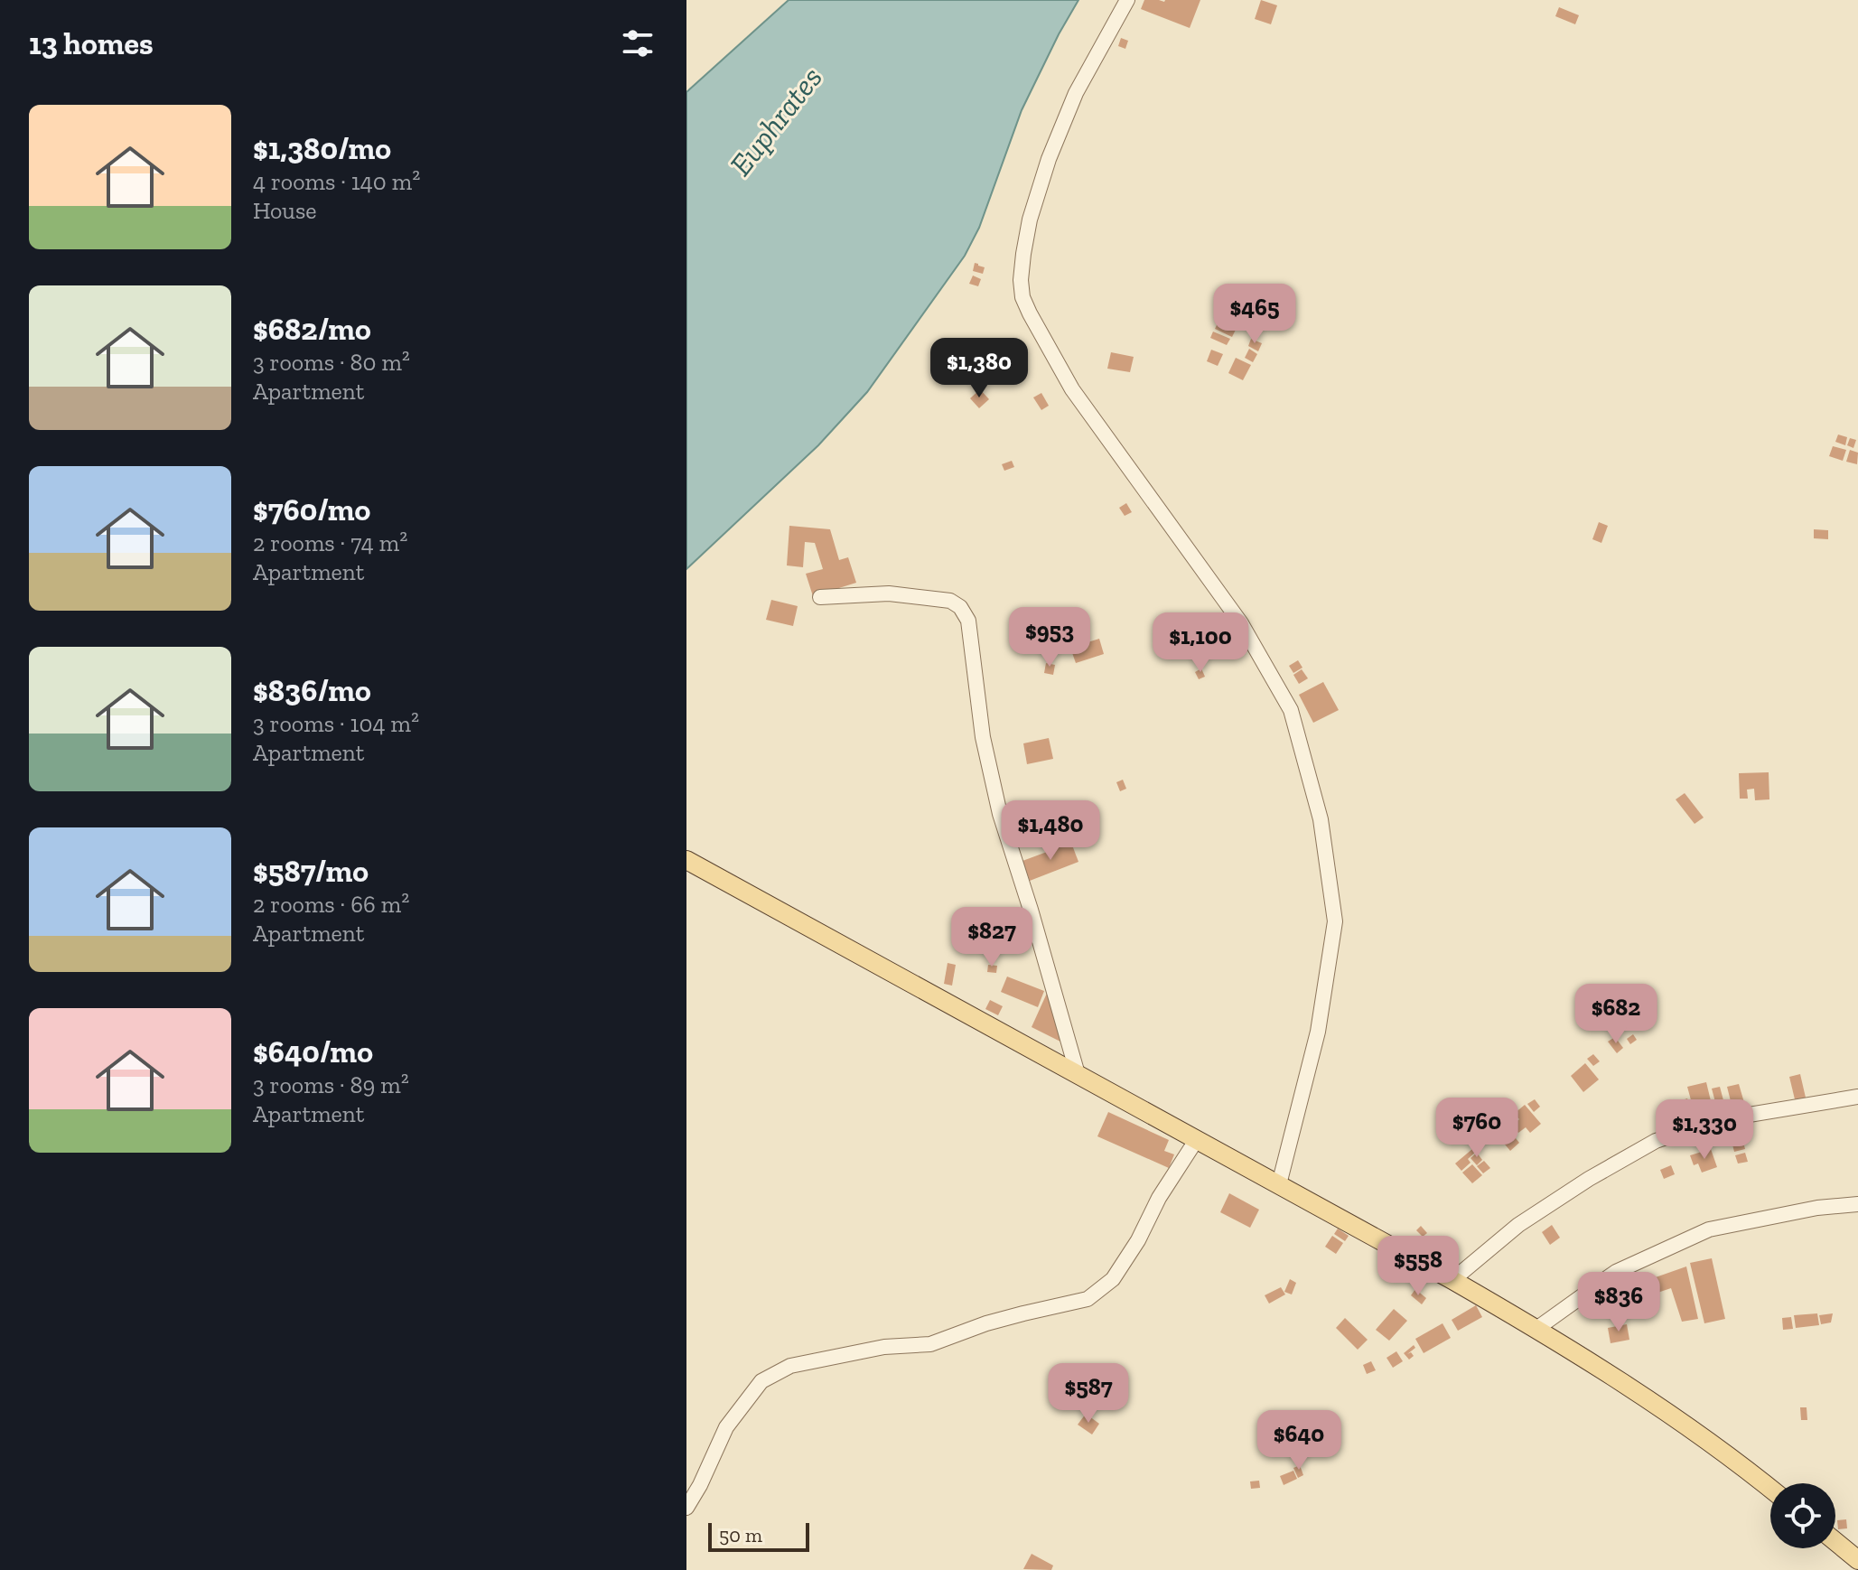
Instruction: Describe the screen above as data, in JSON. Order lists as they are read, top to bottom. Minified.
{"water":["Euphrates"],"scale_bar":"50 m","page":{"heading":"13 homes","list":[{"name":"$1,380/mo","note":"4 rooms · 140 m² · House"},{"name":"$682/mo","note":"3 rooms · 80 m² · Apartment"},{"name":"$760/mo","note":"2 rooms · 74 m² · Apartment"},{"name":"$836/mo","note":"3 rooms · 104 m² · Apartment"},{"name":"$587/mo","note":"2 rooms · 66 m² · Apartment"},{"name":"$640/mo","note":"3 rooms · 89 m² · Apartment"}],"price":["$465","$1,380","$953","$1,100","$1,480","$827","$682","$760","$1,330","$558","$836","$587","$640"],"scale":"50 m"}}
